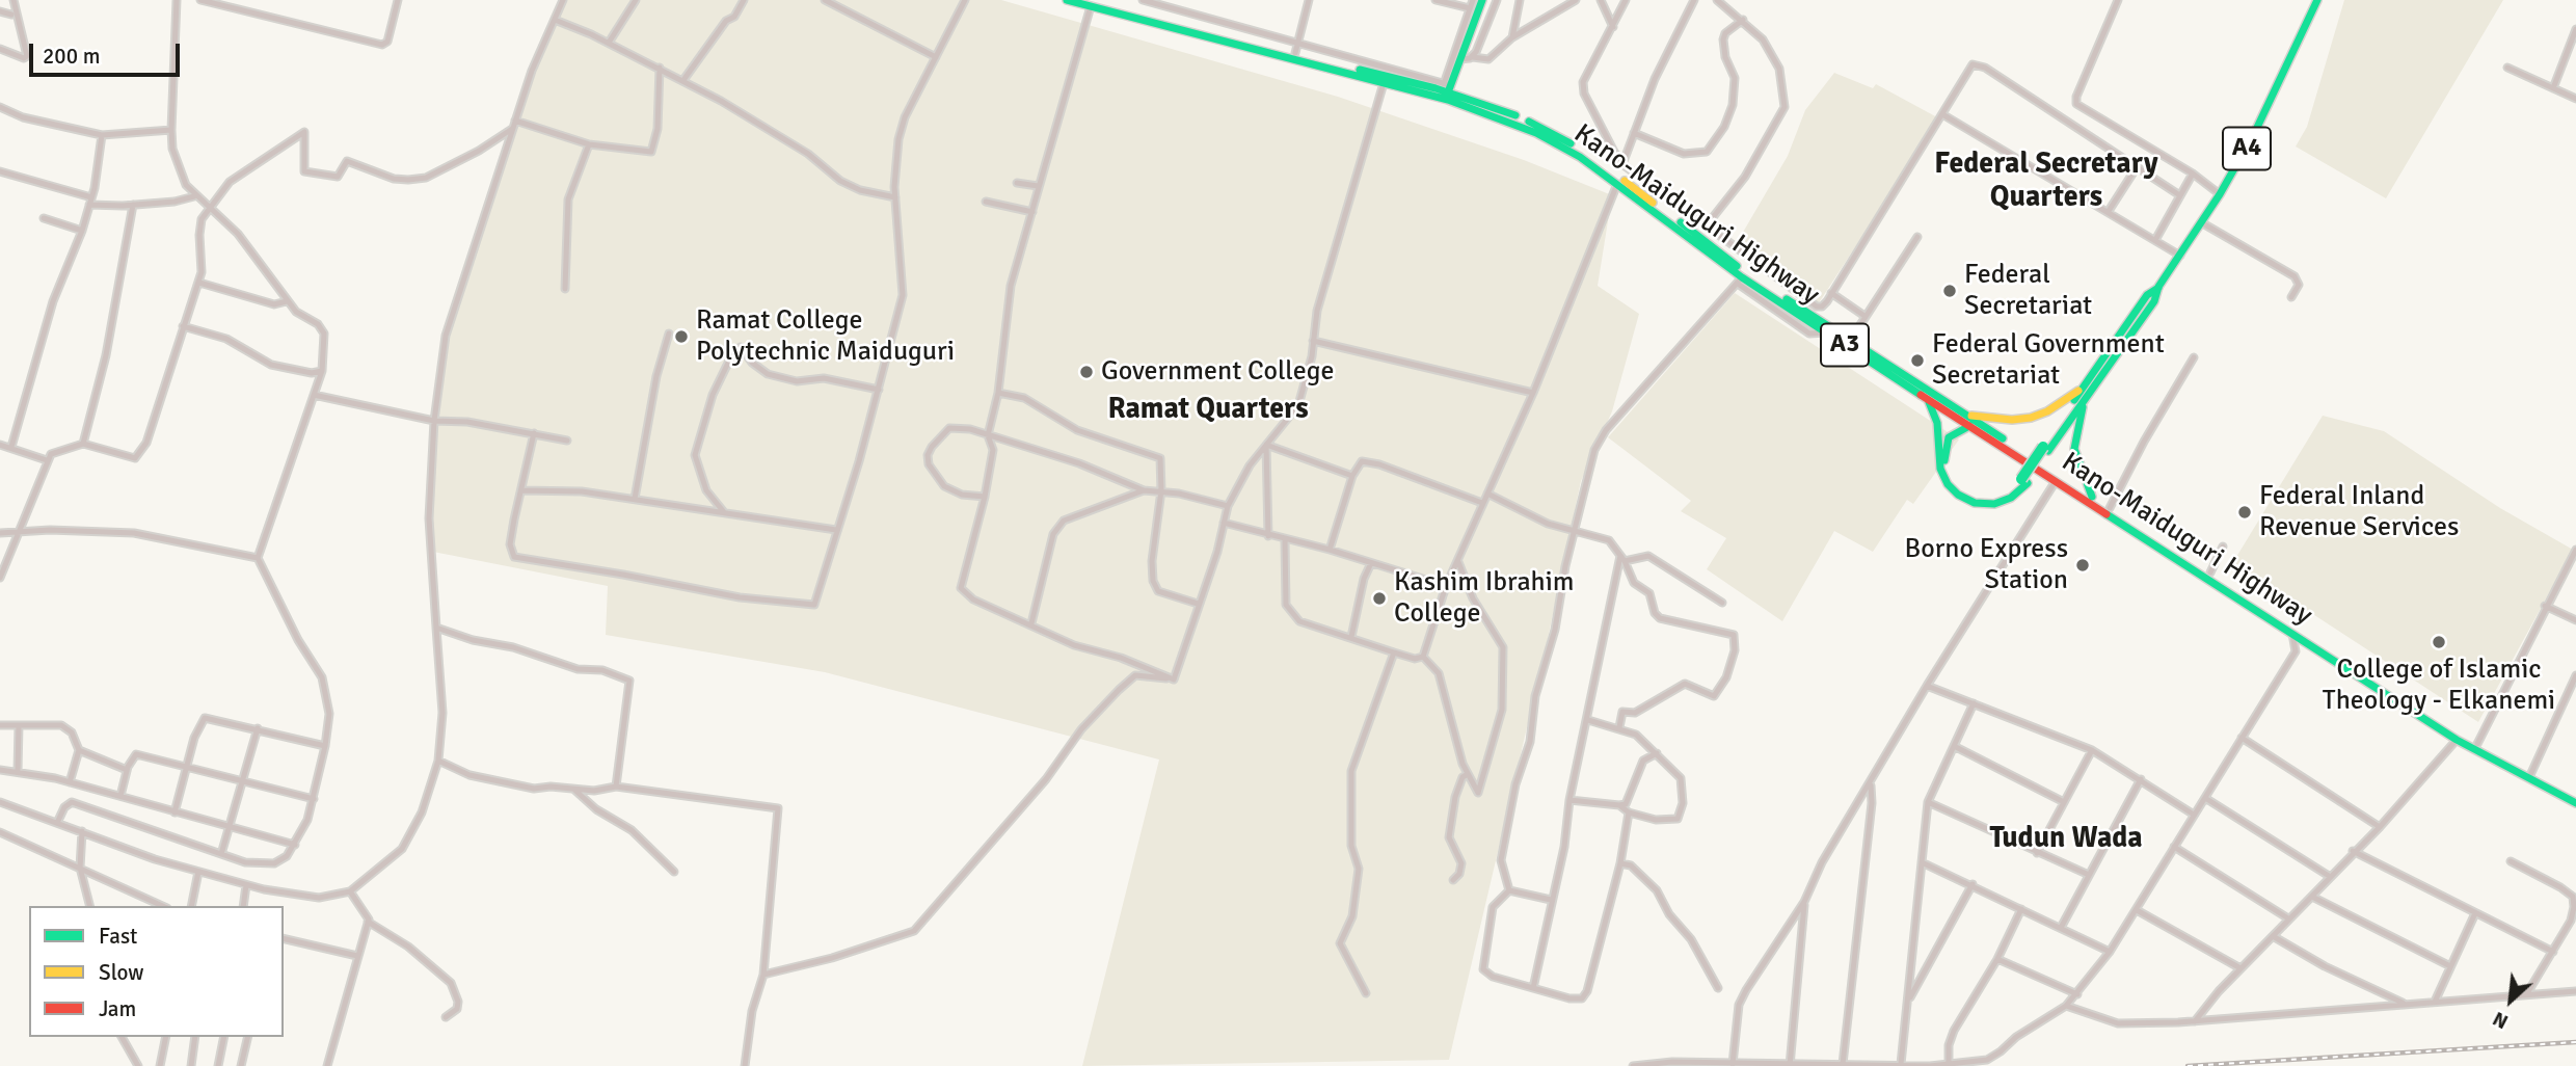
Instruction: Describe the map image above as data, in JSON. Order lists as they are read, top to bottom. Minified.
{"streets":{"main road":["A4","Kano-Maiduguri Highway","A3"]},"crossings":[["A4","Kano-Maiduguri Highway"]],"districts":["Federal Secretary Quarters","Ramat Quarters","Tudun Wada"],"places":["Federal Secretariat","Ramat College Polytechnic Maiduguri","Federal Government Secretariat","Government College","Federal Inland Revenue Services","Borno Express Station","Kashim Ibrahim College","College of Islamic Theology - Elkanemi"],"legend":["Fast","Slow","Jam"],"scale_bar":"200 m","north":"bottom left"}
